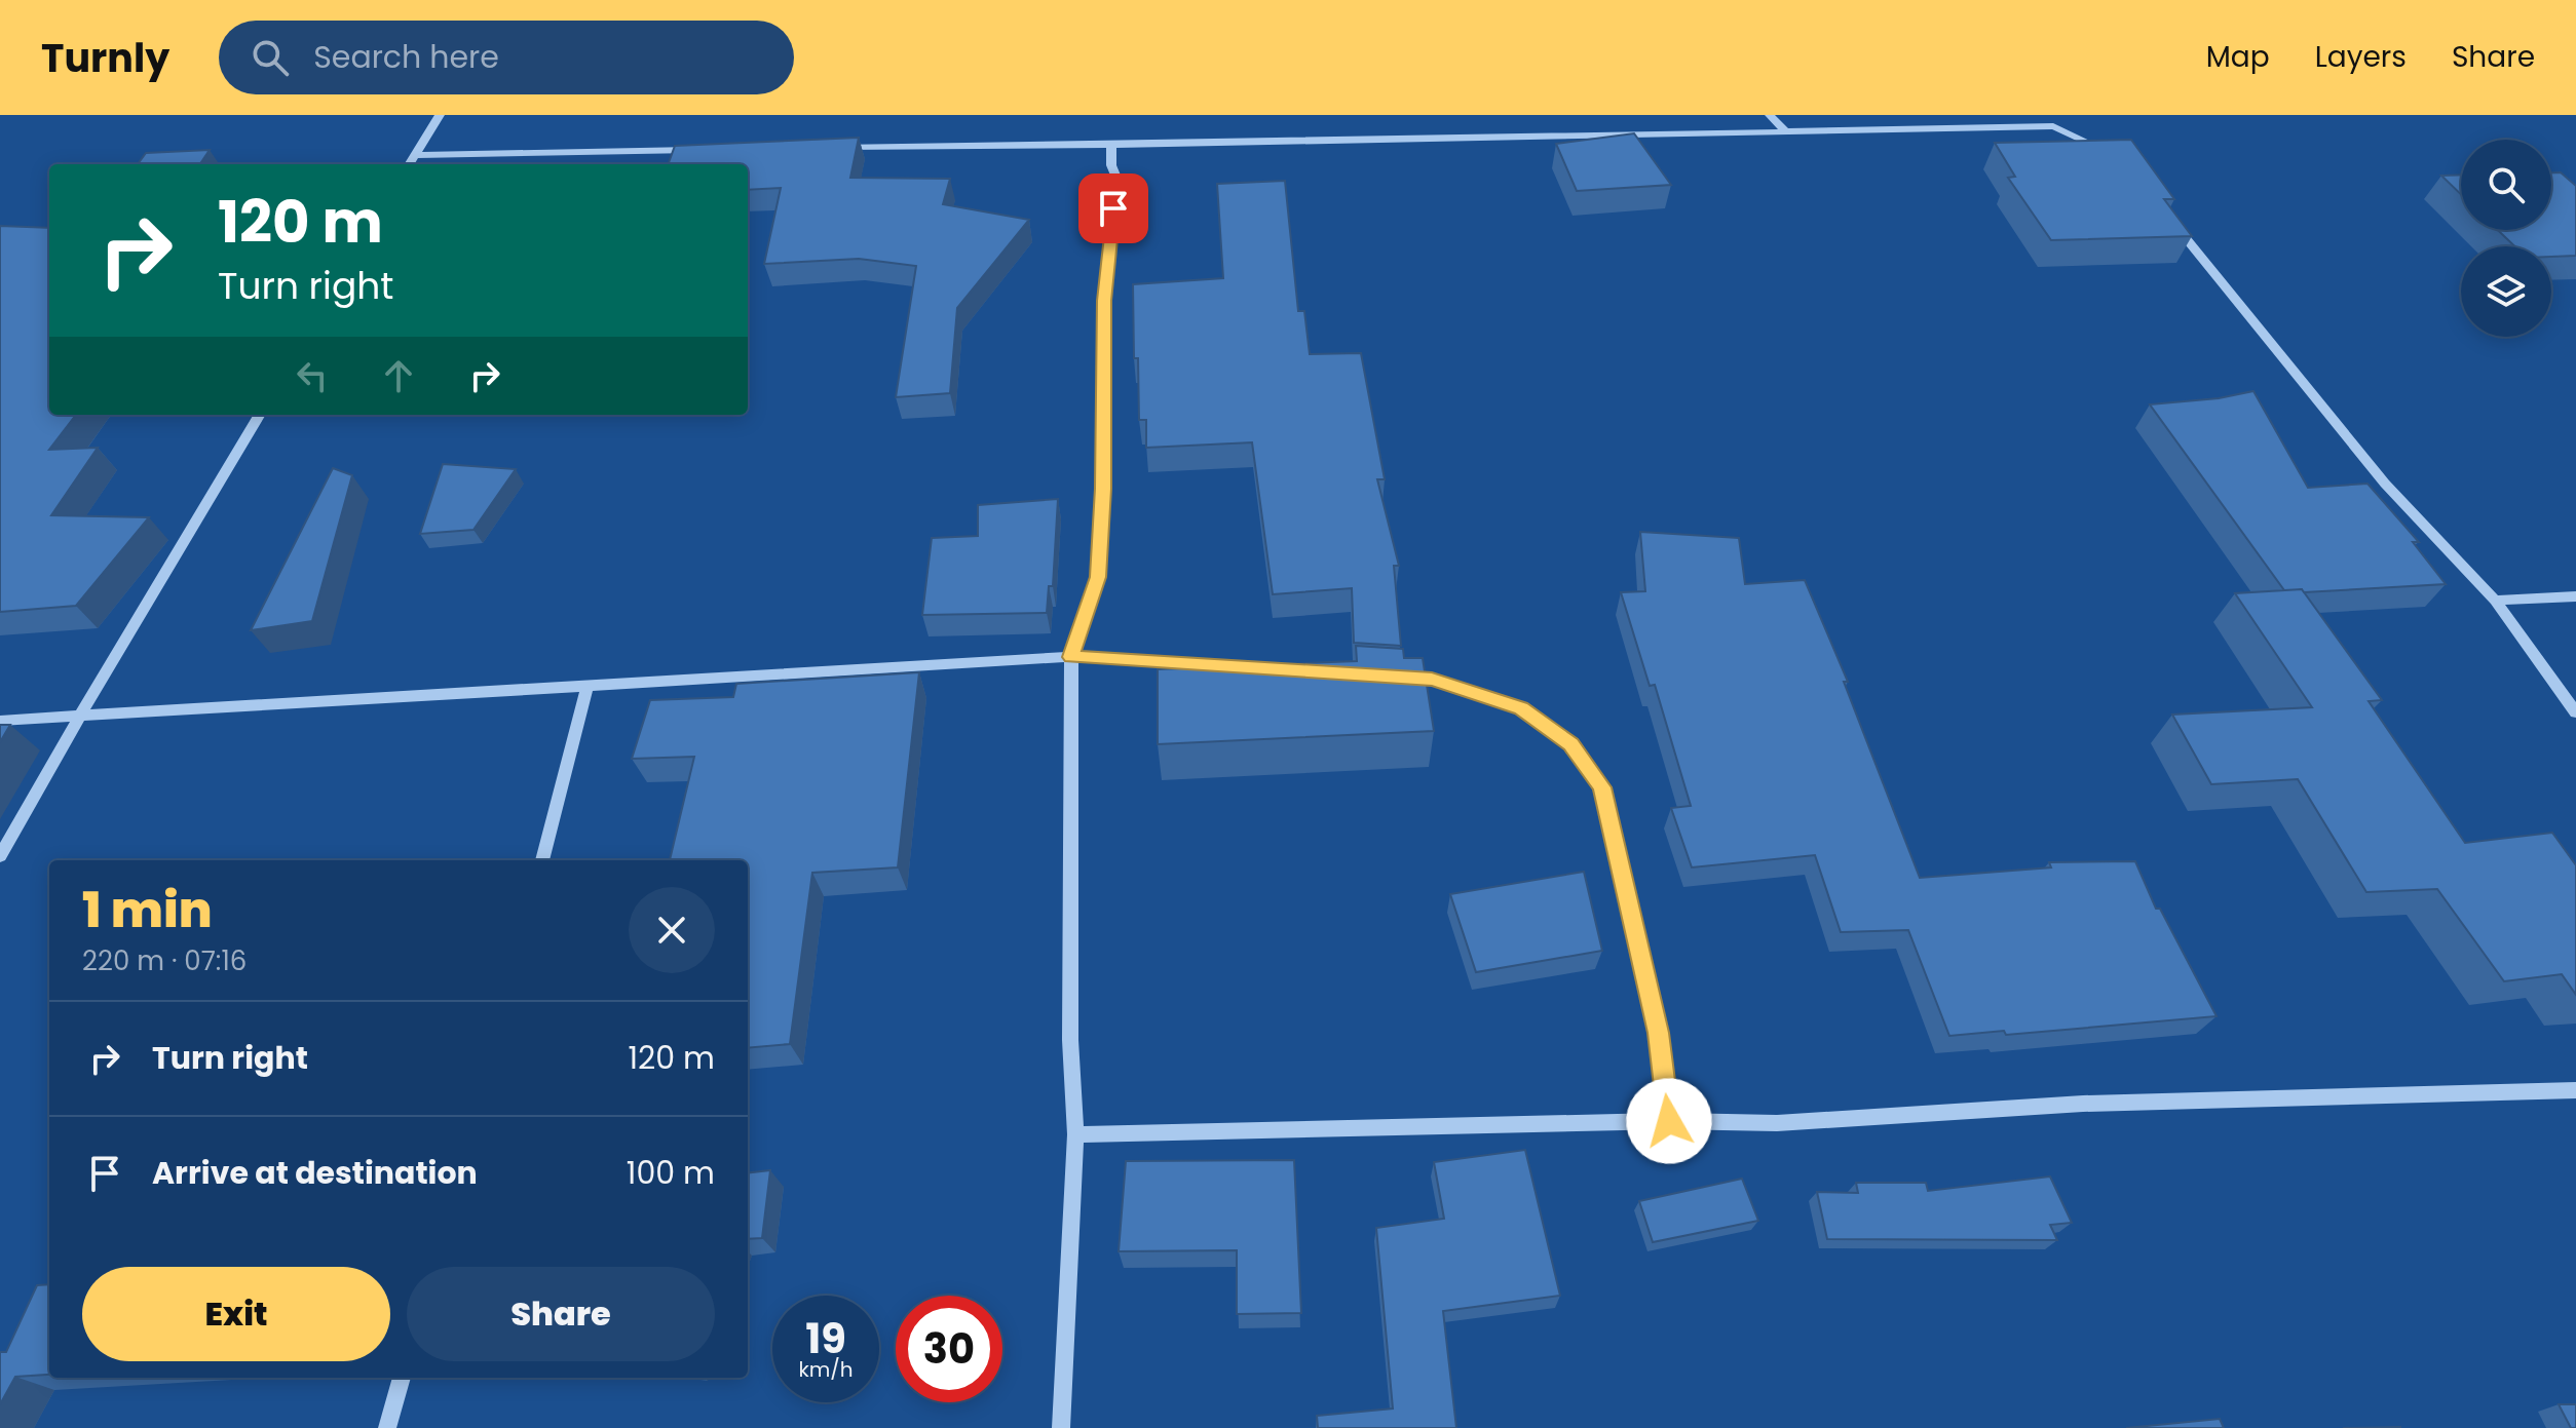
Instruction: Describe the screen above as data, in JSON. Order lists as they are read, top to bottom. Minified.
{"page":{"header":"Turnly","search":"Search here","nav":["Map","Layers","Share"],"turn":["120 m","Turn right"],"heading":["1 min","220 m · 07:16"],"list":[{"name":"Turn right","value":"120 m"},{"name":"Arrive at destination","value":"100 m"}],"buttons":["Exit","Share"],"speed":"19 km/h","limit":"30"}}
